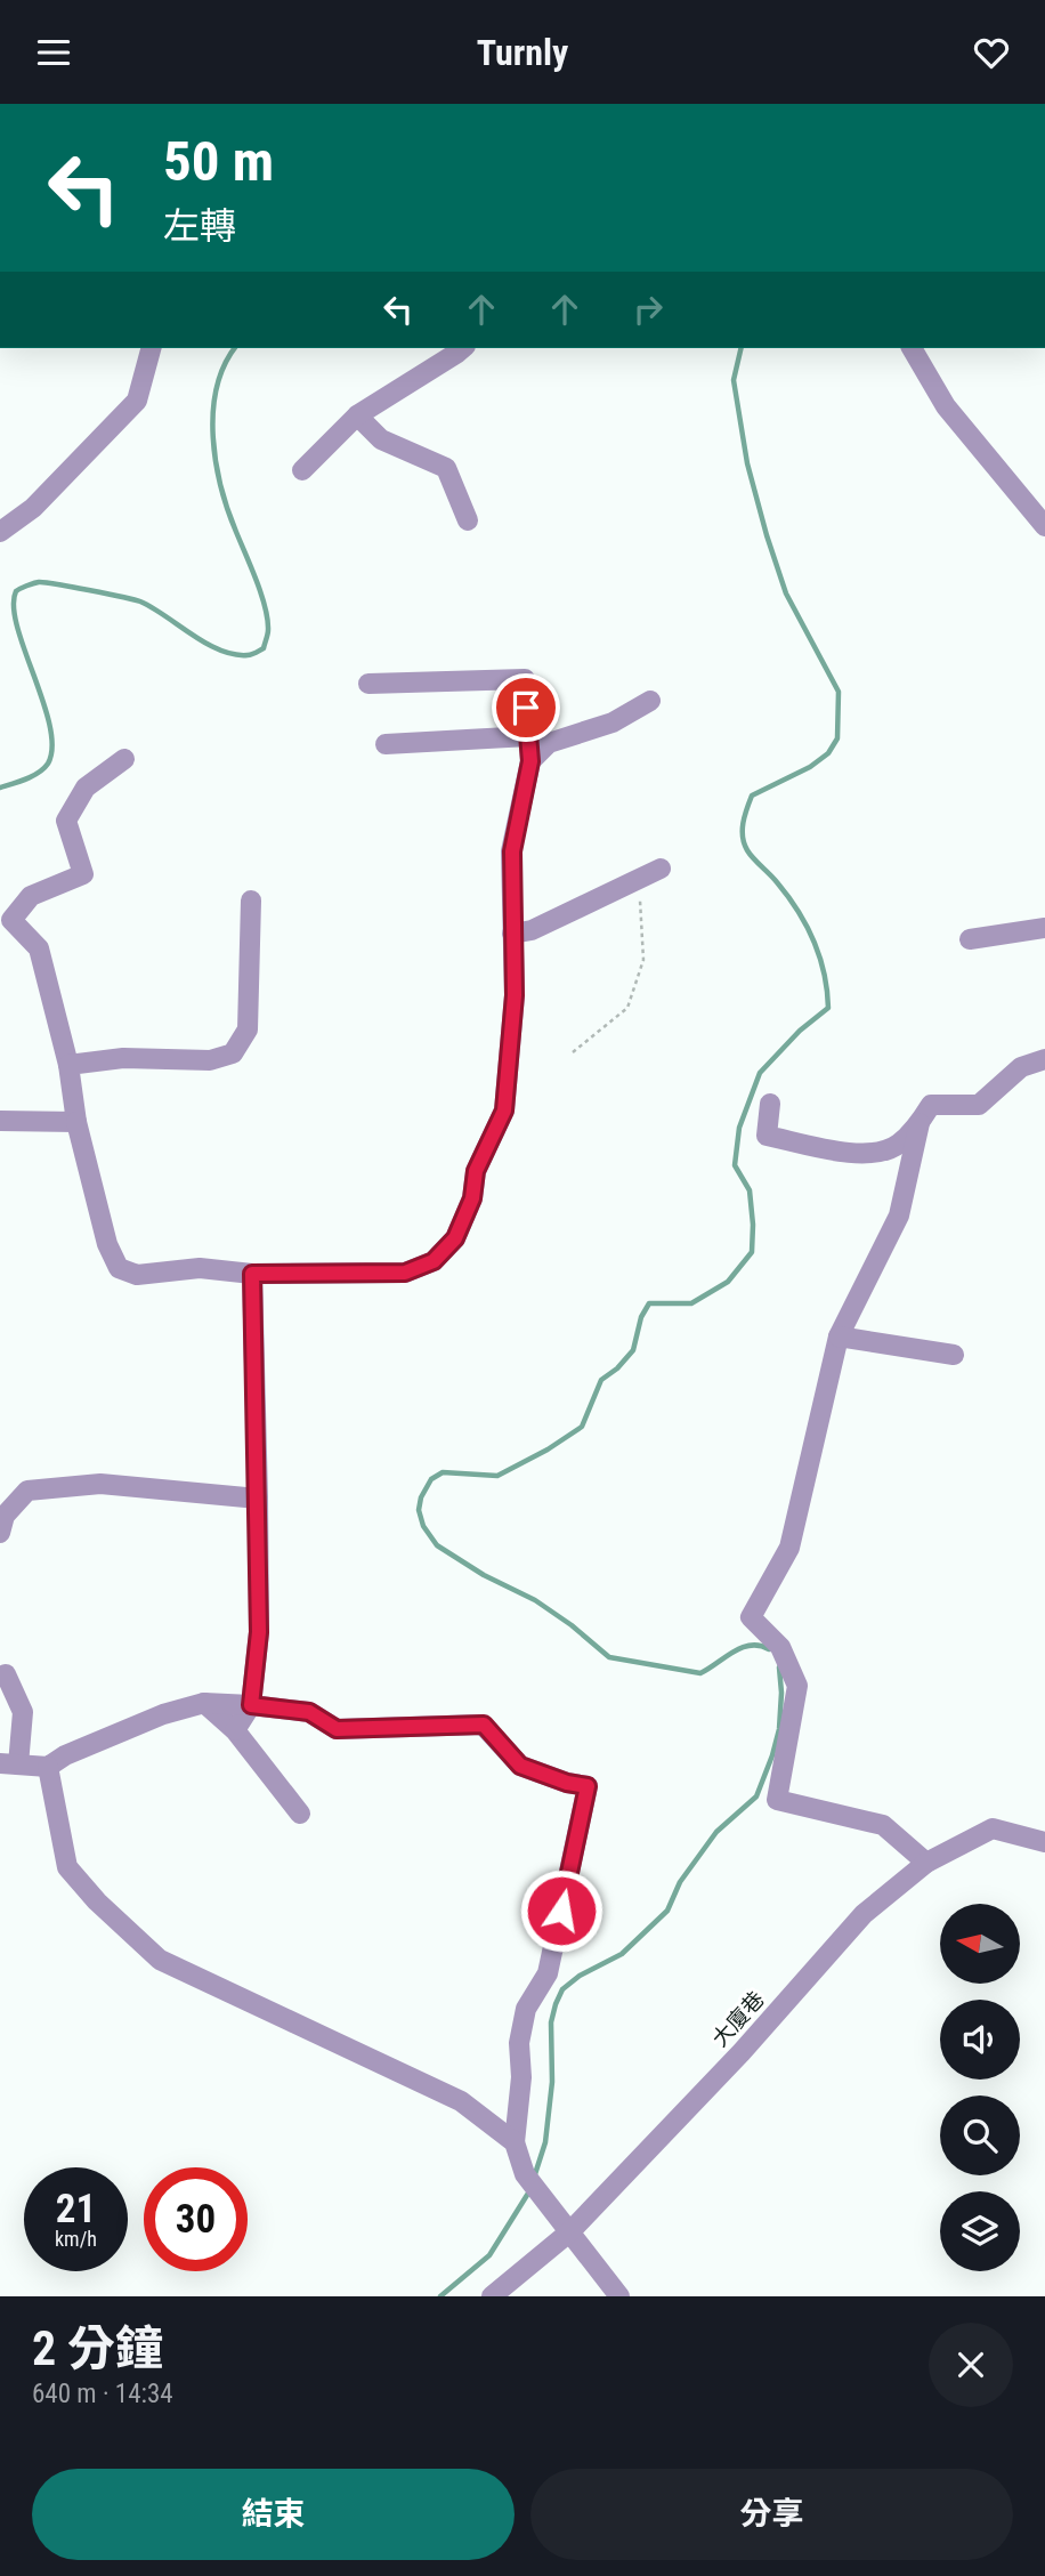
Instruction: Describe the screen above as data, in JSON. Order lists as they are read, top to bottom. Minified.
{"streets":{"street":["大廈巷"]},"north":"left","page":{"header":"Turnly","turn":["50 m","左轉"],"speed":"21 km/h","limit":"30","heading":["2 分鐘","640 m · 14:34"],"buttons":["結束","分享"]}}
